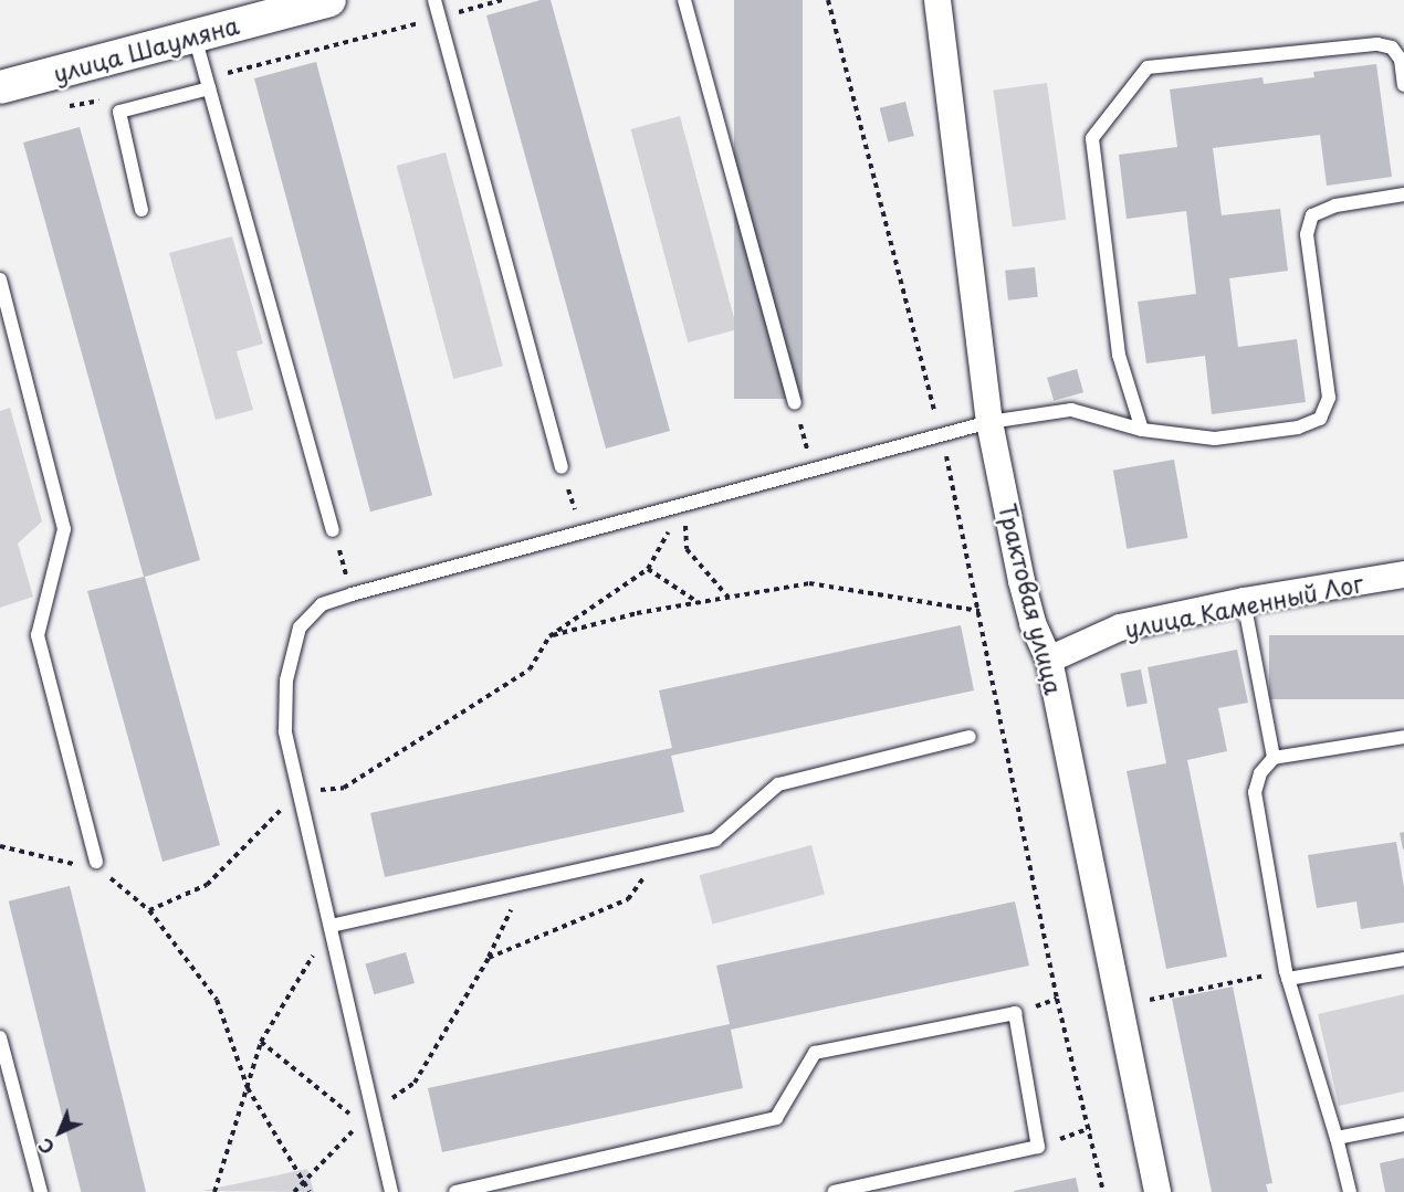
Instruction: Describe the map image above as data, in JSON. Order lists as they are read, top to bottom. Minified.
{"streets":{"street":["улица Шаумяна","Трактовая улица","улица Каменный Лог"]},"crossings":[["Трактовая улица","улица Каменный Лог"]],"north":"bottom left"}
